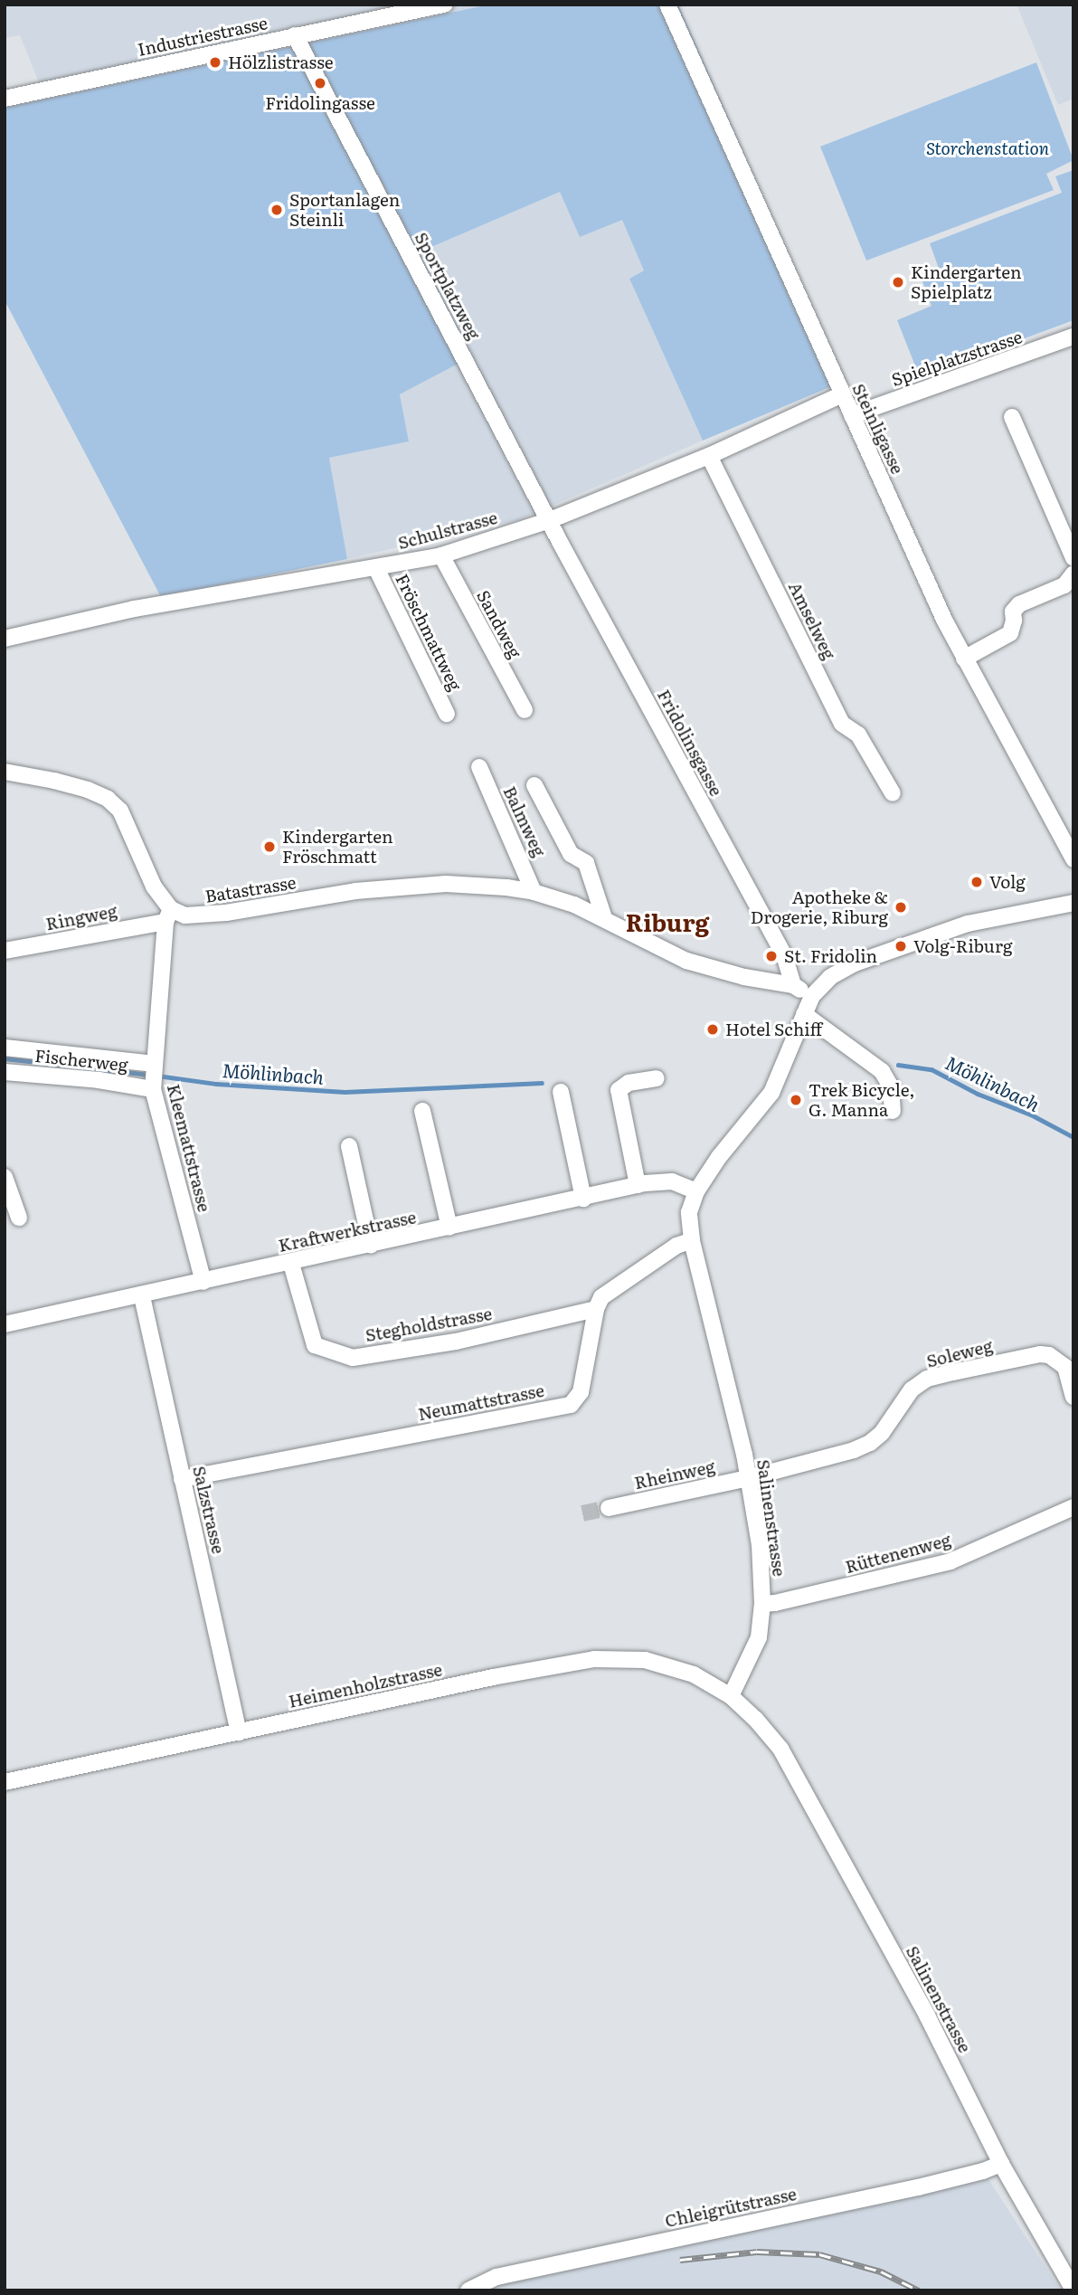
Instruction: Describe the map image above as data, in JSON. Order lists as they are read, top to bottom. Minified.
{"streets":{"street":["Industriestrasse","Sportplatzweg","Spielplatzstrasse","Steinligasse","Schulstrasse","Amselweg","Sandweg","Fröschmattweg","Fridolinsgasse","Balmweg","Batastrasse","Ringweg","Fischerweg","Kleemattstrasse","Kraftwerkstrasse","Stegholdstrasse","Soleweg","Neumattstrasse","Rheinweg","Salzstrasse","Salinenstrasse","Rüttenenweg","Heimenholzstrasse","Chleigrütstrasse"]},"crossings":[["Industriestrasse","Sportplatzweg"],["Sportplatzweg","Schulstrasse"],["Sportplatzweg","Fridolinsgasse"],["Spielplatzstrasse","Steinligasse"],["Steinligasse","Schulstrasse"],["Schulstrasse","Amselweg"],["Schulstrasse","Sandweg"],["Schulstrasse","Fröschmattweg"],["Schulstrasse","Fridolinsgasse"],["Fridolinsgasse","Batastrasse"],["Balmweg","Batastrasse"],["Batastrasse","Ringweg"],["Batastrasse","Kleemattstrasse"],["Batastrasse","Salinenstrasse"],["Ringweg","Kleemattstrasse"],["Fischerweg","Kleemattstrasse"],["Kleemattstrasse","Kraftwerkstrasse"],["Kraftwerkstrasse","Stegholdstrasse"],["Kraftwerkstrasse","Salzstrasse"],["Kraftwerkstrasse","Salinenstrasse"],["Stegholdstrasse","Neumattstrasse"],["Soleweg","Rheinweg"],["Soleweg","Salinenstrasse"],["Neumattstrasse","Salzstrasse"],["Rheinweg","Salinenstrasse"],["Salzstrasse","Heimenholzstrasse"],["Salinenstrasse","Rüttenenweg"],["Salinenstrasse","Heimenholzstrasse"],["Salinenstrasse","Chleigrütstrasse"]],"districts":["Riburg"],"water":["Möhlinbach"],"parks":["Storchenstation"],"places":["Hölzlistrasse","Fridolingasse","Sportanlagen Steinli","Kindergarten Spielplatz","Kindergarten Fröschmatt","Volg","Apotheke & Drogerie, Riburg","Volg-Riburg","St. Fridolin","Hotel Schiff","Trek Bicycle, G. Manna"]}
